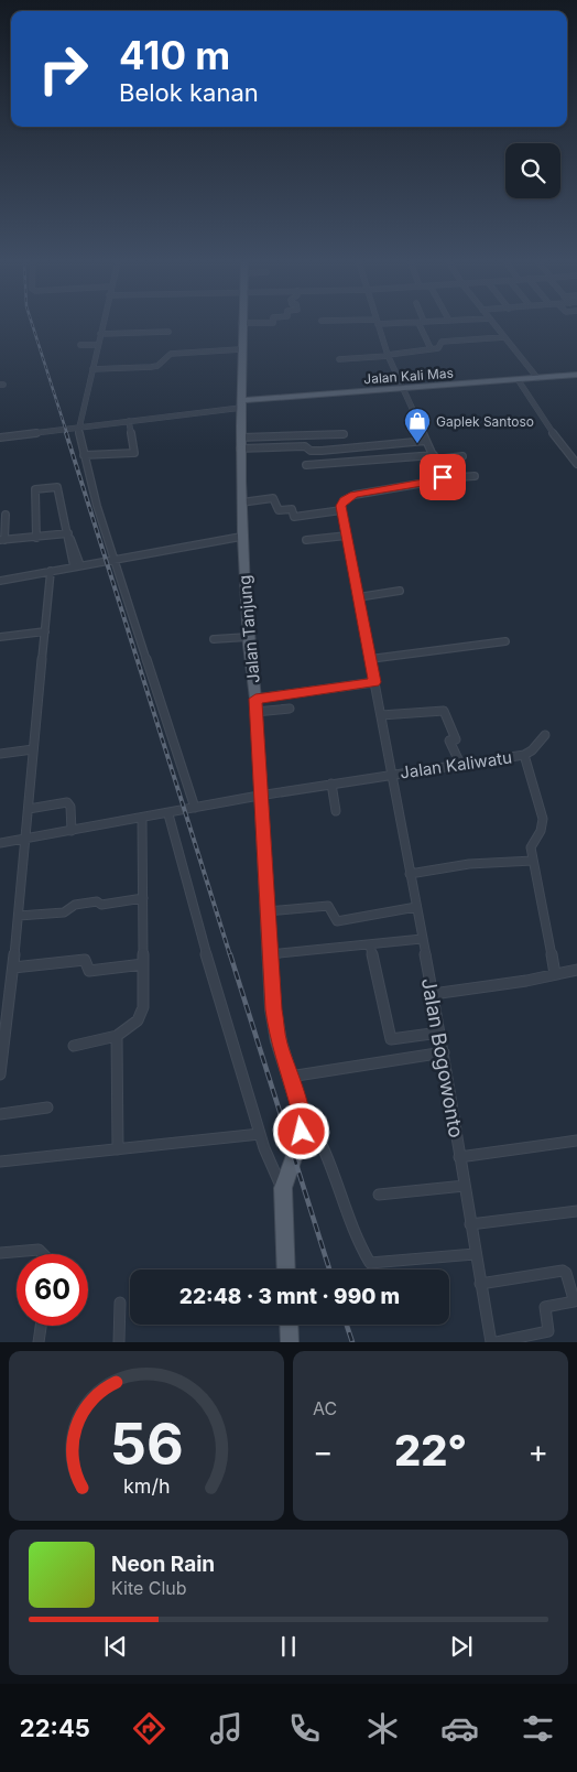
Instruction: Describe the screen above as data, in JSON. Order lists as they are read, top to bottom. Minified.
{"streets":{"main road":["Jalan Kali Mas","Jalan Tanjung"],"street":["Jalan Kaliwatu","Jalan Bogowonto"]},"crossings":[["Jalan Kali Mas","Jalan Tanjung"],["Jalan Kaliwatu","Jalan Bogowonto"]],"places":{"shop":["Gaplek Santoso"]},"page":{"turn":["410 m","Belok kanan"],"limit":"60","trip":"22:48 · 3 mnt · 990 m","tile":"AC","heat":["−","22°","+"],"song":["Neon Rain","Kite Club"],"tabs":"22:45","gauge":["56","km/h"]}}
